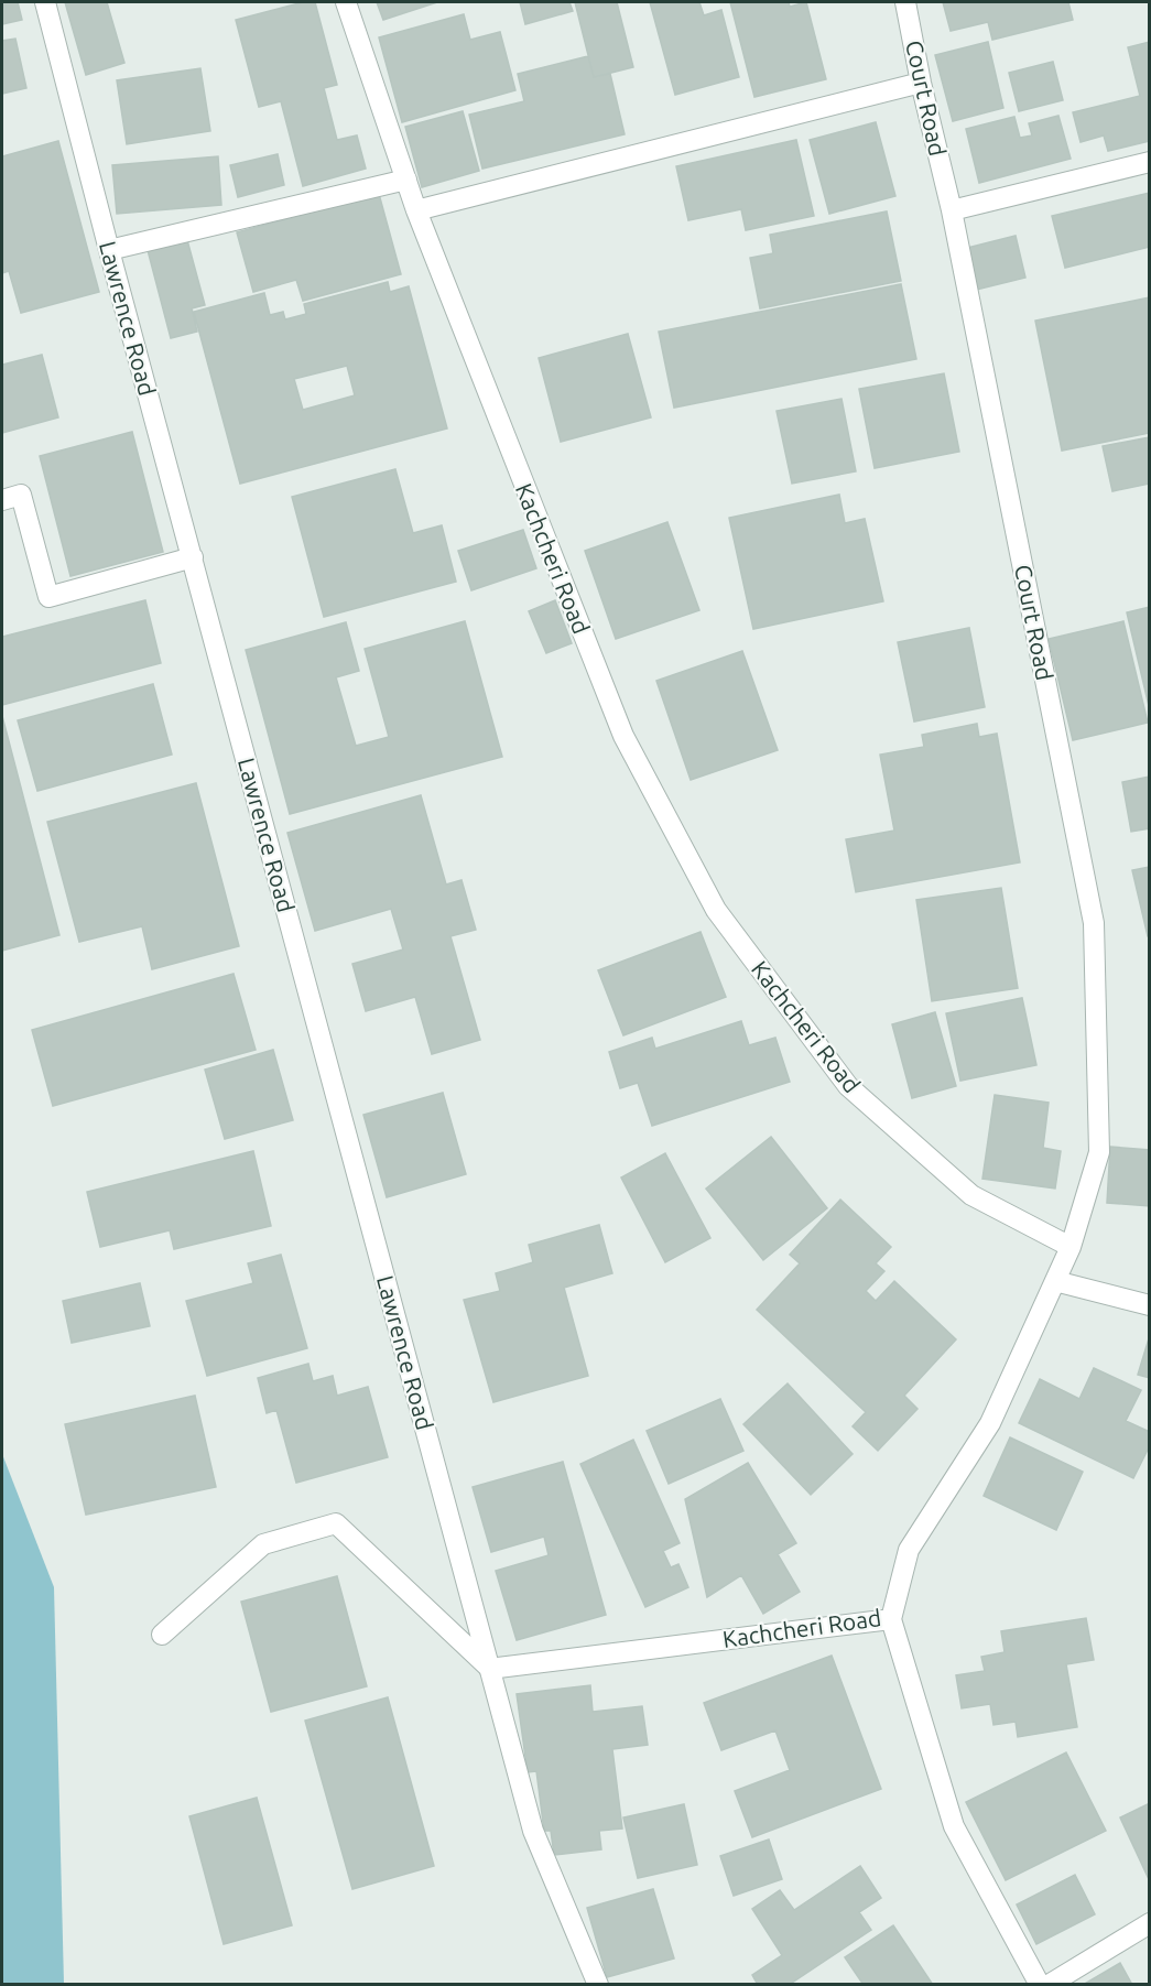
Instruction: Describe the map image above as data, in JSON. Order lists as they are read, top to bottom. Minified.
{"streets":{"street":["Court Road","Lawrence Road","Kachcheri Road"]},"crossings":[["Court Road","Kachcheri Road"],["Lawrence Road","Kachcheri Road"]]}
